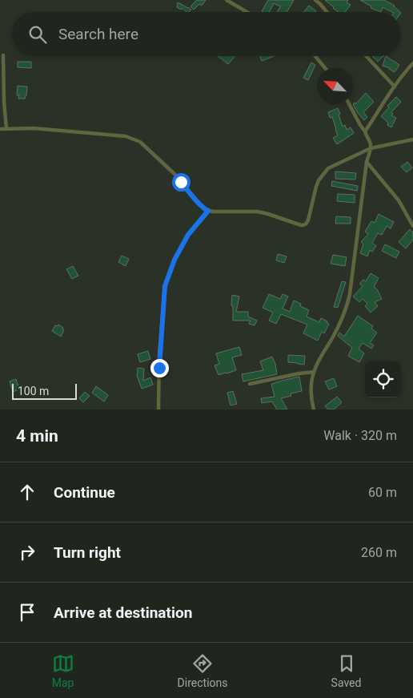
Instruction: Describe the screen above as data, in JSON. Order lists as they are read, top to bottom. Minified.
{"scale_bar":"100 m","north":"top left","page":{"search":"Search here","scale":"100 m","heading":["4 min","Walk · 320 m"],"list":[["Continue","60 m"],["Turn right","260 m"],"Arrive at destination"],"nav":["Map","Directions","Saved"]}}
